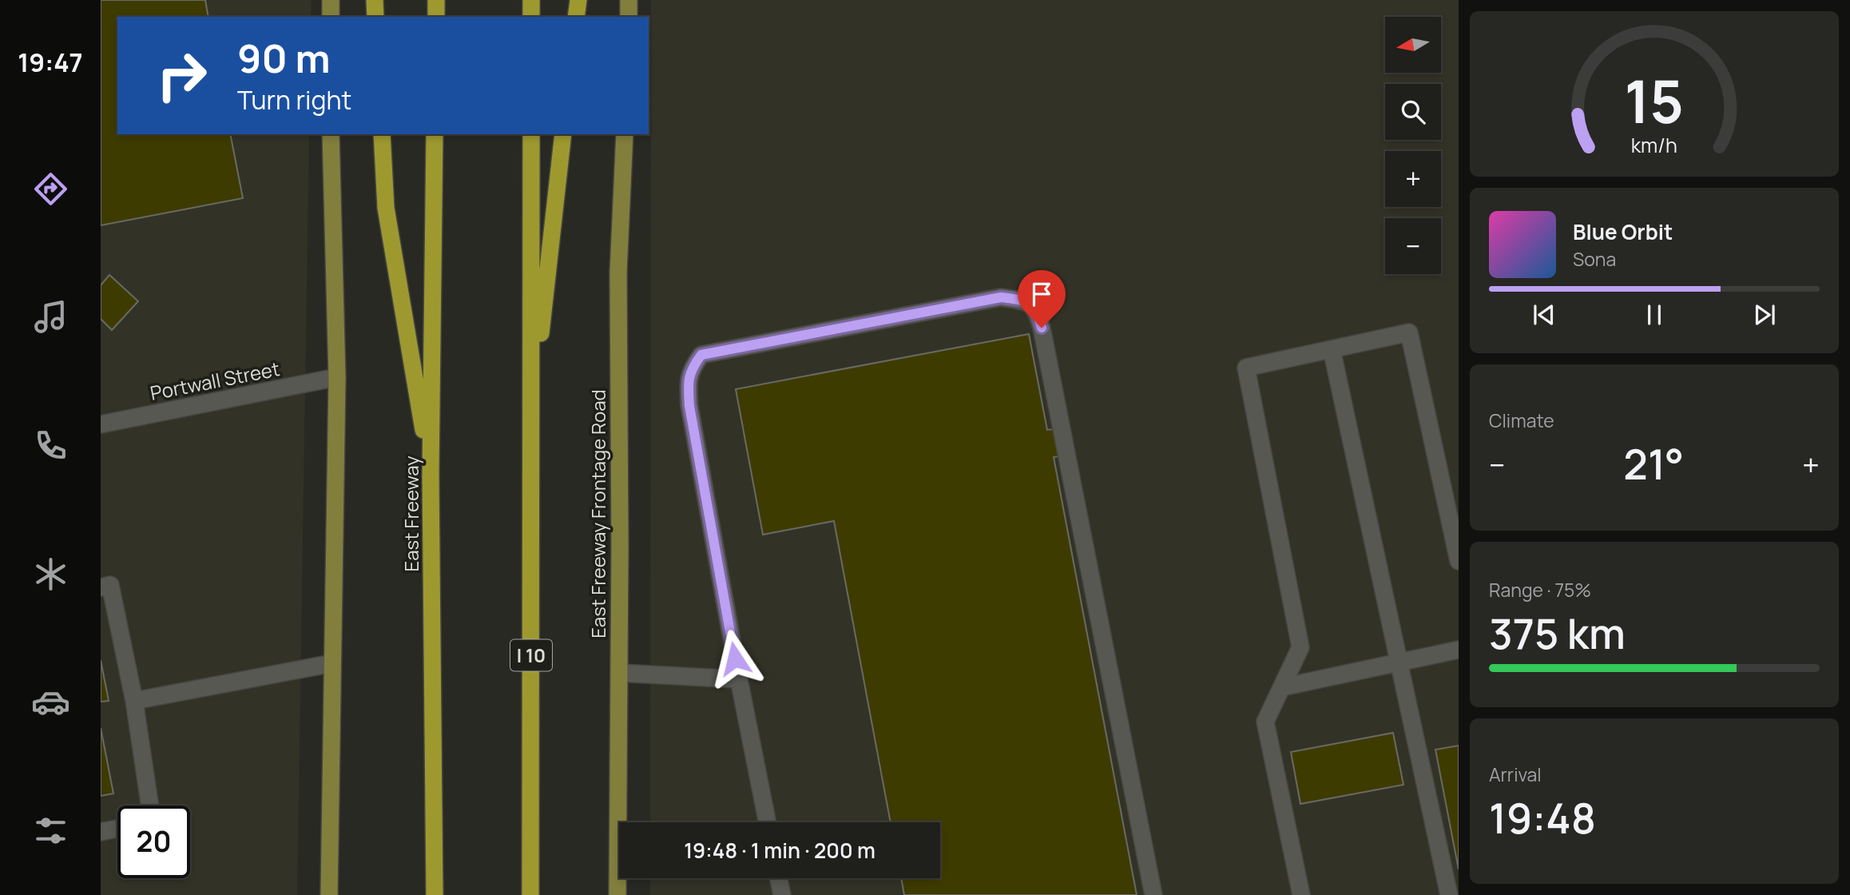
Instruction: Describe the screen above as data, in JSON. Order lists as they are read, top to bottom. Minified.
{"streets":{"highway":["East Freeway","I 10"],"main road":["East Freeway Frontage Road"],"street":["Portwall Street"]},"north":"left","page":{"tabs":"19:47","map_buttons":["+","−"],"turn":["90 m","Turn right"],"song":["Blue Orbit","Sona"],"tile":["Climate",["Range · 75%","375 km"],["Arrival","19:48"]],"heat":["−","21°","+"],"limit":"20","trip":"19:48 · 1 min · 200 m","gauge":["15","km/h"]}}
